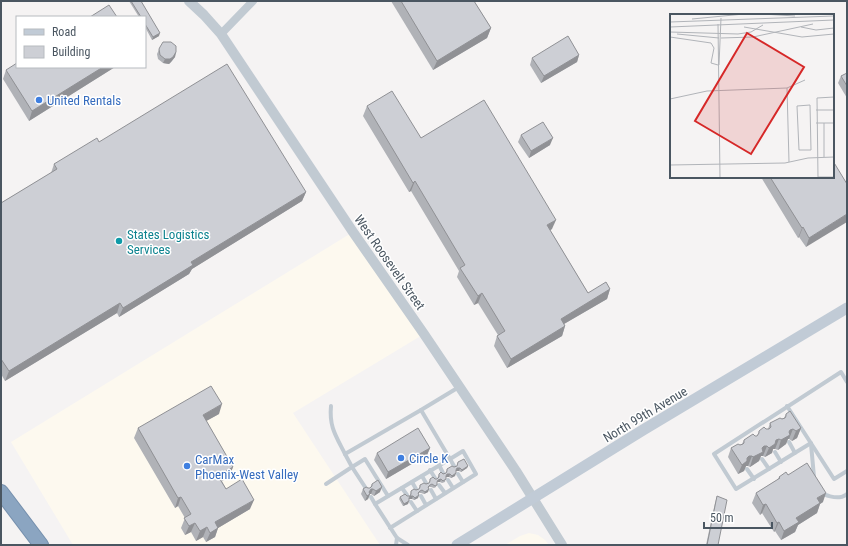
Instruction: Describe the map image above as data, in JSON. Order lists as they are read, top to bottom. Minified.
{"streets":{"main road":["North 99th Avenue"],"street":["West Roosevelt Street"]},"crossings":[["West Roosevelt Street","North 99th Avenue"]],"places":["United Rentals","States Logistics Services","Circle K","CarMax Phoenix-West Valley"],"legend":["Road","Building"],"scale_bar":"50 m"}
